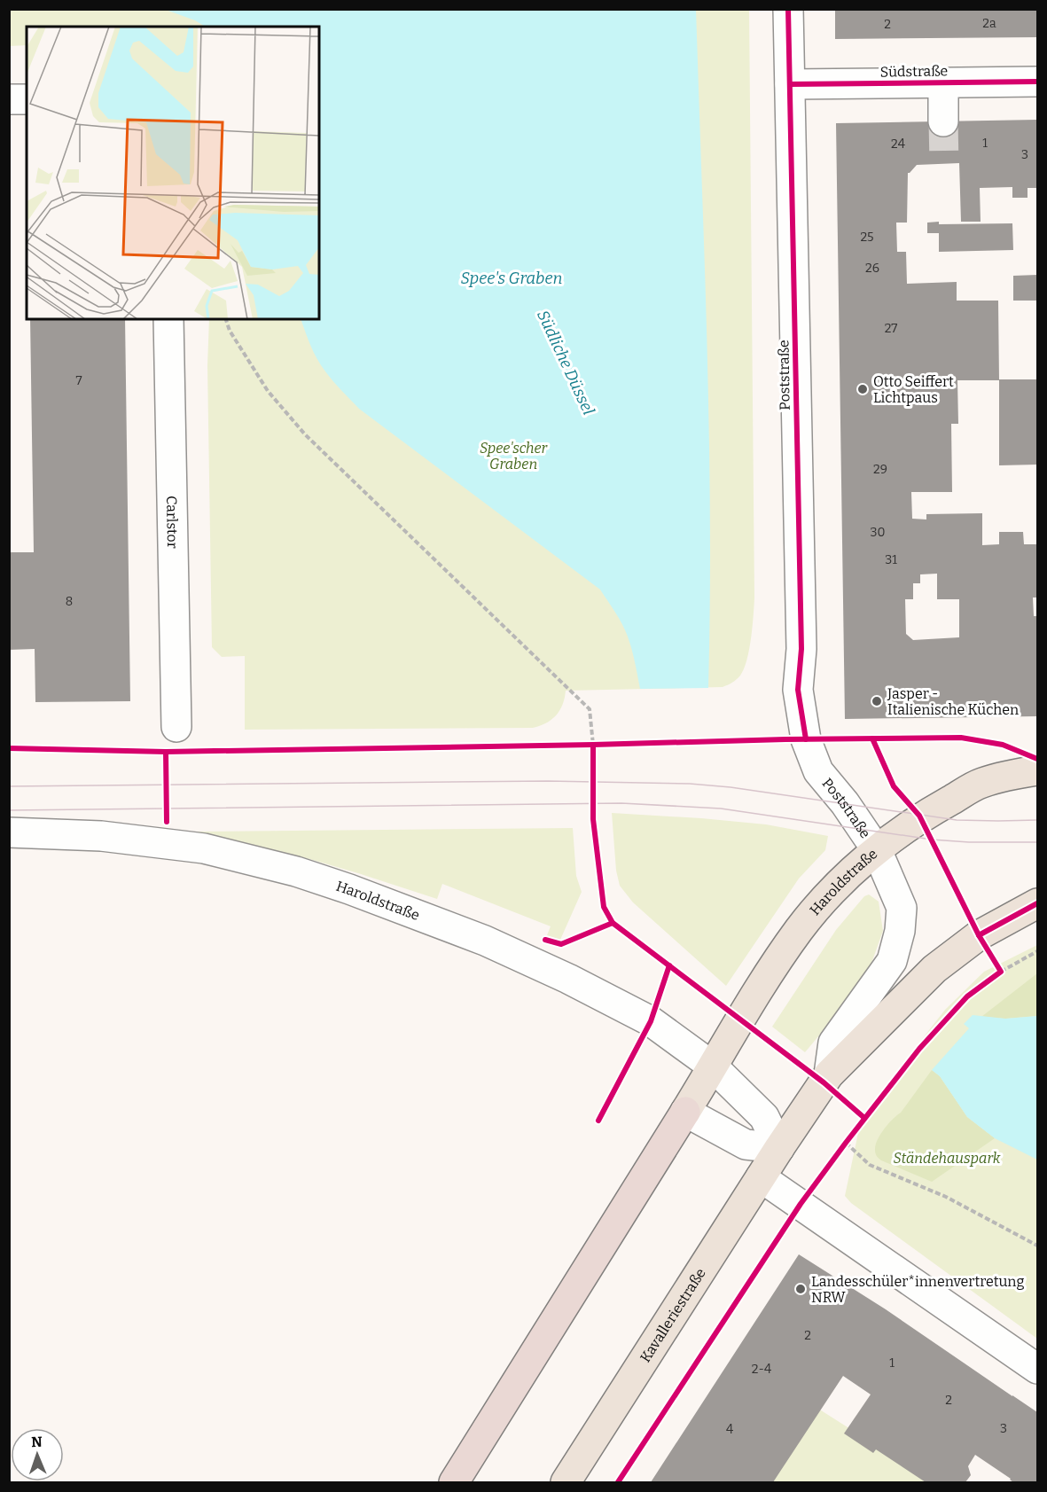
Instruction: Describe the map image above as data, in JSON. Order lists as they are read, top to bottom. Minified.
{"streets":{"main road":["Haroldstraße","Kavalleriestraße"],"street":["Südstraße","Poststraße","Carlstor"]},"crossings":[["Südstraße","Poststraße"],["Poststraße","Haroldstraße"],["Haroldstraße","Kavalleriestraße"]],"water":["Spee's Graben","Südliche Düssel"],"parks":["Spee'scher Graben","Ständehauspark"],"places":["Otto Seiffert Lichtpaus","Jasper - Italienische Küchen","Landesschüler*innenvertretung NRW"],"house_numbers":["2a","2","1","24","3","25","26","27","7","29","30","31","8","2","1","2-4","2","3","4"],"north":"top"}
